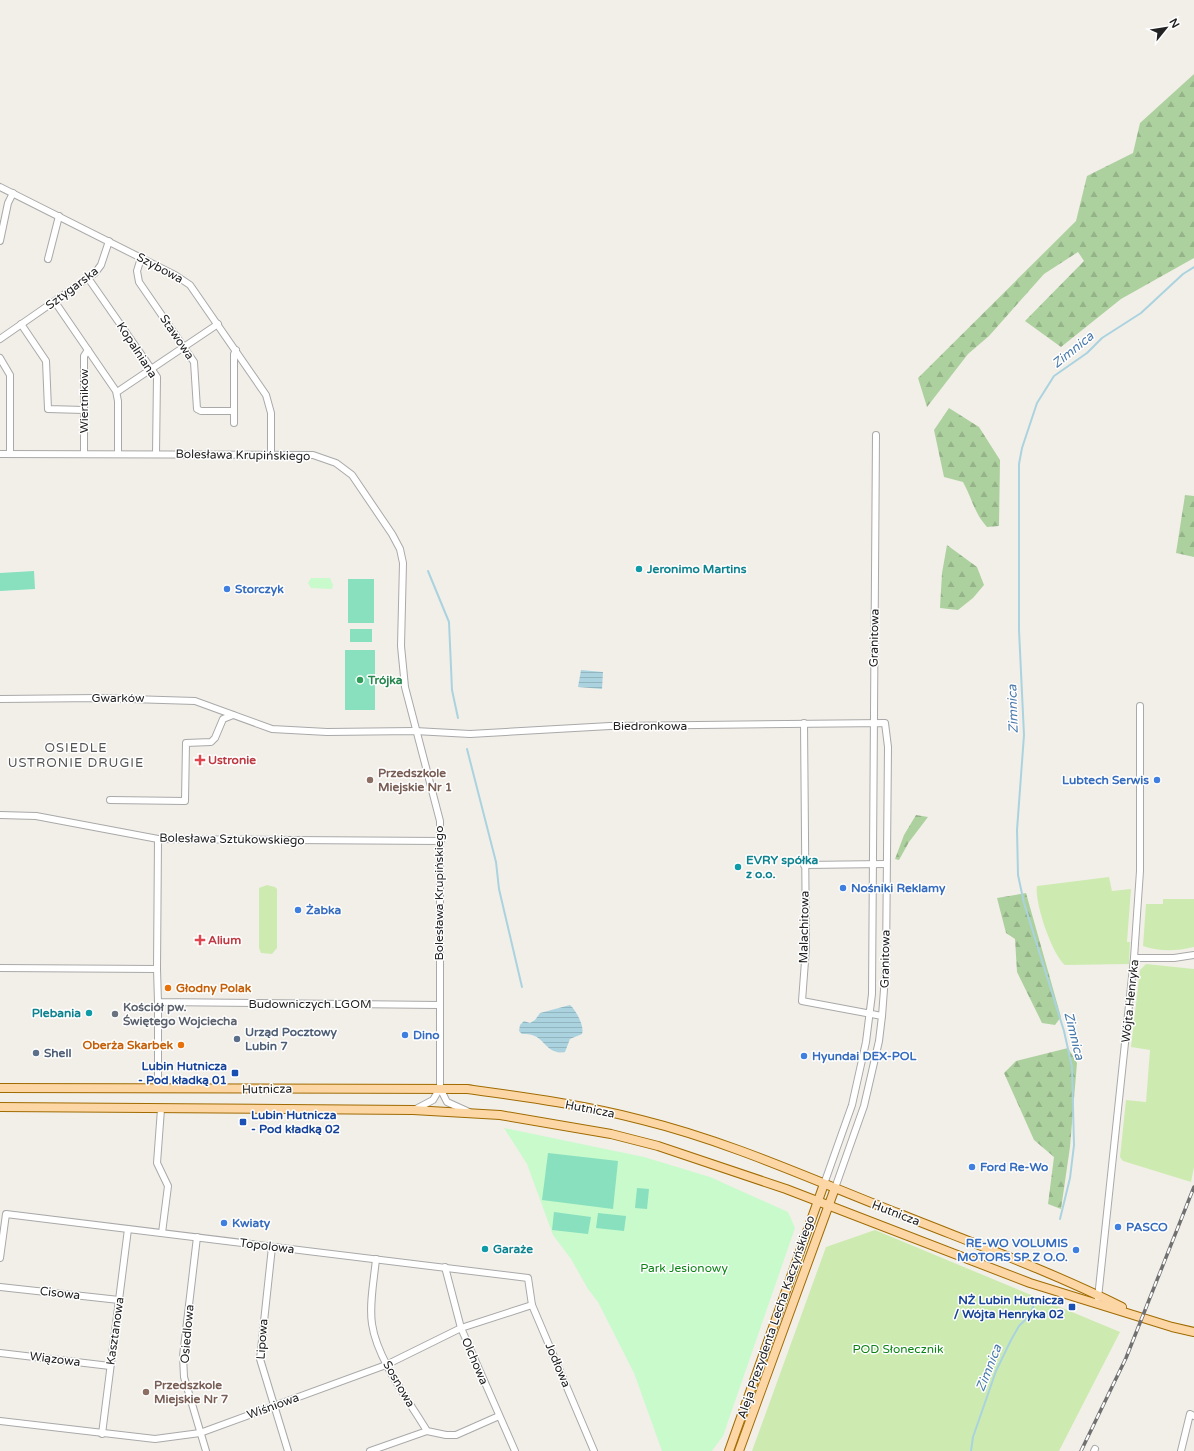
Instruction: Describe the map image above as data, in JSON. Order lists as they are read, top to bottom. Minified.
{"streets":{"main road":["Hutnicza","Aleja Prezydenta Lecha Kaczyńskiego"],"street":["Szybowa","Sztygarska","Stawowa","Kopalniana","Wiertników","Bolesława Krupińskiego","Granitowa","Gwarków","Biedronkowa","Bolesława Sztukowskiego","Malachitowa","Wójta Henryka","Budowniczych LGOM","Topolowa","Cisowa","Kasztanowa","Osiedlowa","Lipowa","Wiązowa","Olchowa","Jodłowa","Sosnowa","Wiśniowa"]},"crossings":[["Szybowa","Sztygarska"],["Szybowa","Stawowa"],["Szybowa","Bolesława Krupińskiego"],["Sztygarska","Kopalniana"],["Sztygarska","Wiertników"],["Kopalniana","Bolesława Krupińskiego"],["Wiertników","Bolesława Krupińskiego"],["Bolesława Krupińskiego","Gwarków"],["Bolesława Krupińskiego","Biedronkowa"],["Bolesława Krupińskiego","Bolesława Sztukowskiego"],["Bolesława Krupińskiego","Budowniczych LGOM"],["Bolesława Krupińskiego","Hutnicza"],["Granitowa","Biedronkowa"],["Granitowa","Malachitowa"],["Granitowa","Hutnicza"],["Granitowa","Aleja Prezydenta Lecha Kaczyńskiego"],["Gwarków","Biedronkowa"],["Biedronkowa","Malachitowa"],["Wójta Henryka","Hutnicza"],["Hutnicza","Aleja Prezydenta Lecha Kaczyńskiego"],["Topolowa","Kasztanowa"],["Topolowa","Osiedlowa"],["Topolowa","Lipowa"],["Topolowa","Olchowa"],["Topolowa","Jodłowa"],["Topolowa","Sosnowa"],["Cisowa","Kasztanowa"],["Kasztanowa","Wiązowa"],["Kasztanowa","Wiśniowa"],["Osiedlowa","Wiśniowa"],["Lipowa","Wiśniowa"],["Olchowa","Wiśniowa"],["Jodłowa","Wiśniowa"],["Sosnowa","Wiśniowa"]],"districts":["OSIEDLE USTRONIE DRUGIE"],"water":["Zimnica"],"parks":["Park Jesionowy","POD Słonecznik"],"places":{"other":["Jeronimo Martins","Storczyk","Trójka","Przedszkole Miejskie Nr 1","Lubtech Serwis","EVRY spółka z o.o.","Nośniki Reklamy","Żabka","Głodny Polak","Plebania","Kościół pw. Świętego Wojciecha","Dino","Urząd Pocztowy Lubin 7","Oberża Skarbek","Shell","Hyundai DEX-POL","Ford Re-Wo","Kwiaty","PASCO","Garaże","RE-WO VOLUMIS MOTORS SP Z O.O.","Przedszkole Miejskie Nr 7"],"health":["Ustronie","Alium"],"transit":["Lubin Hutnicza - Pod kładką 01","Lubin Hutnicza - Pod kładką 02","NŻ Lubin Hutnicza / Wójta Henryka 02"]},"north":"top right"}
